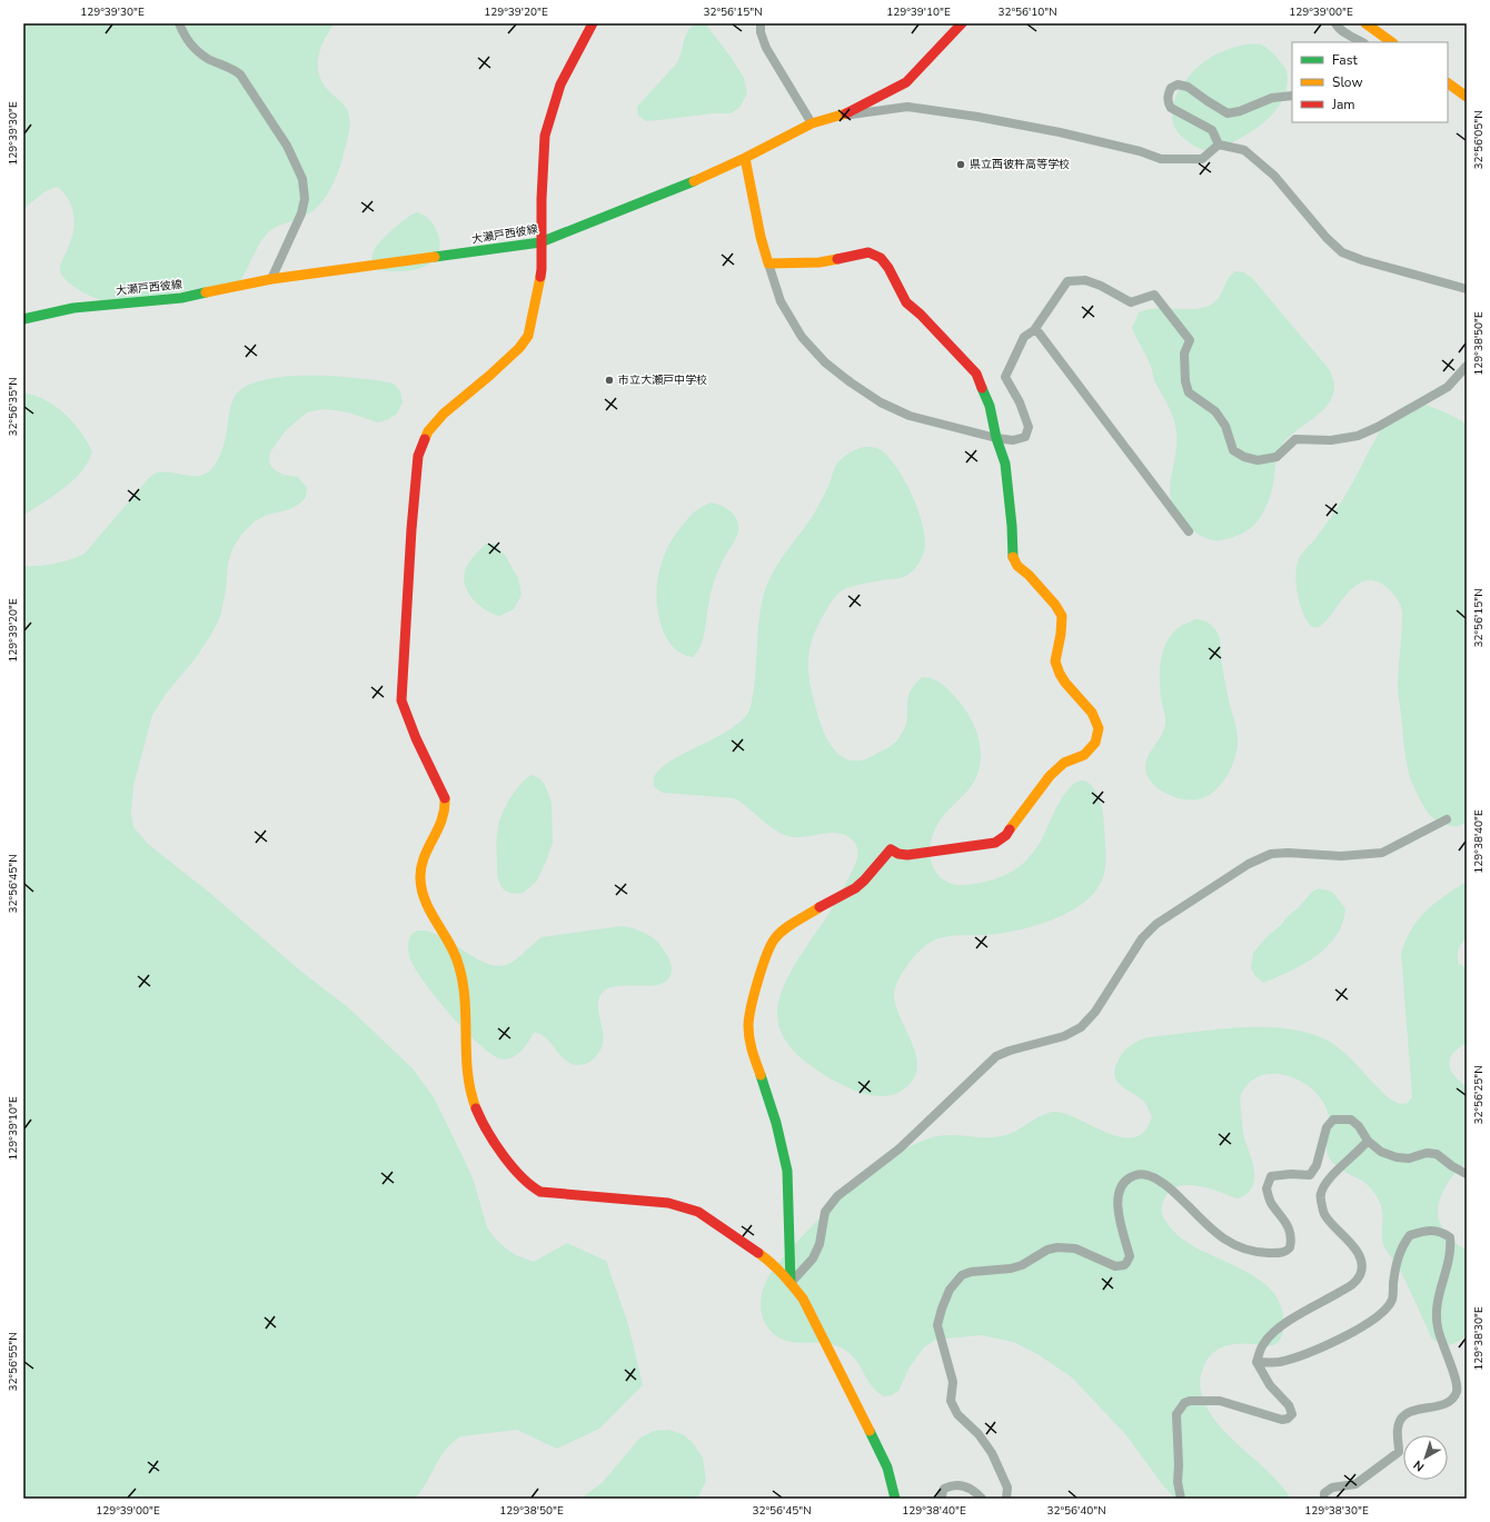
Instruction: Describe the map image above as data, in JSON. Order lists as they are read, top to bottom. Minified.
{"streets":{"street":["大瀬戸西彼線"]},"places":["県立西彼杵高等学校","市立大瀬戸中学校"],"legend":["Fast","Slow","Jam"],"north":"bottom left","coordinates":["129°39'30\"E","129°39'20\"E","32°56'15\"N","129°39'10\"E","32°56'10\"N","129°39'00\"E","32°56'05\"N","129°38'50\"E","32°56'35\"N","129°38'40\"E","32°56'45\"N","32°56'25\"N","129°38'30\"E","32°56'55\"N","32°56'40\"N"]}
